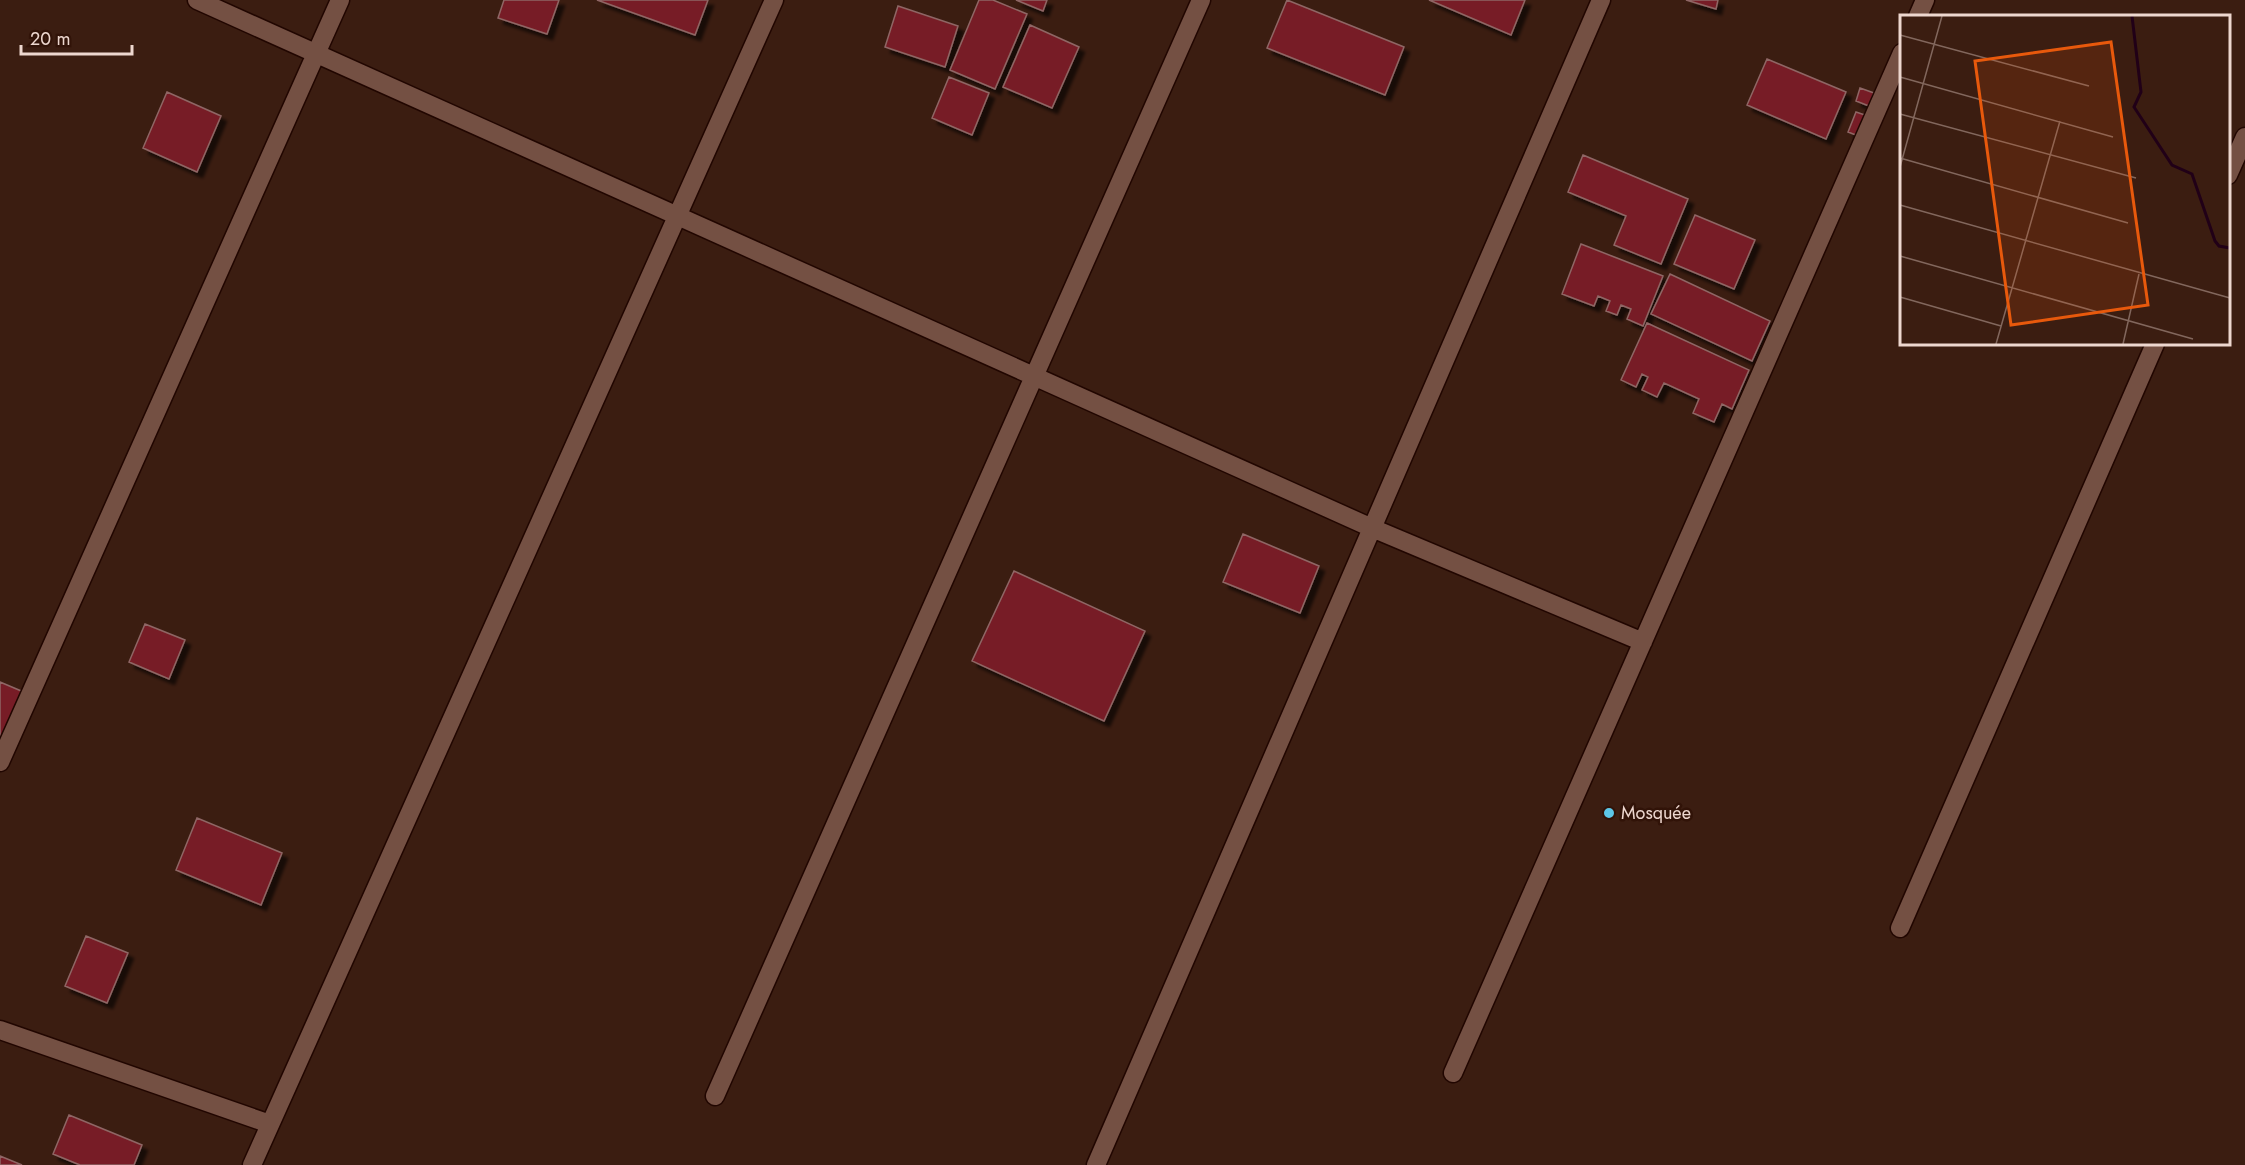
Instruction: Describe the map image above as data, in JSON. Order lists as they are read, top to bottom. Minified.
{"places":["Mosquée"],"scale_bar":"20 m"}
